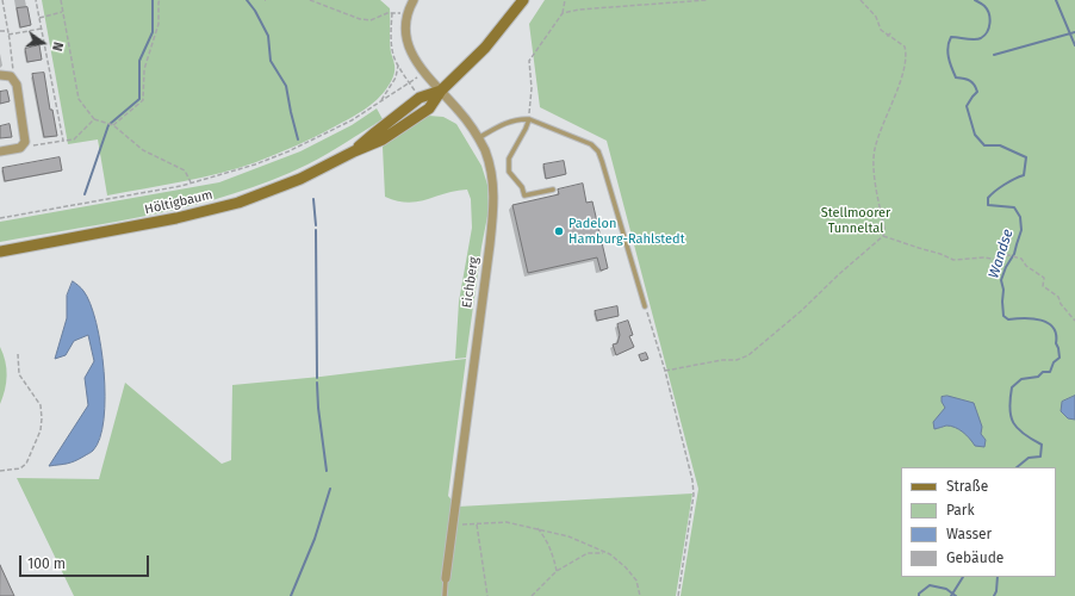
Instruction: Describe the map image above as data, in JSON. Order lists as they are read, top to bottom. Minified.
{"streets":{"main road":["Höltigbaum"],"street":["Eichberg"]},"crossings":[["Höltigbaum","Eichberg"]],"water":["Wandse"],"parks":["Stellmoorer Tunneltal"],"places":["Padelon Hamburg-Rahlstedt"],"legend":["Straße","Park","Wasser","Gebäude"],"scale_bar":"100 m","north":"right"}
